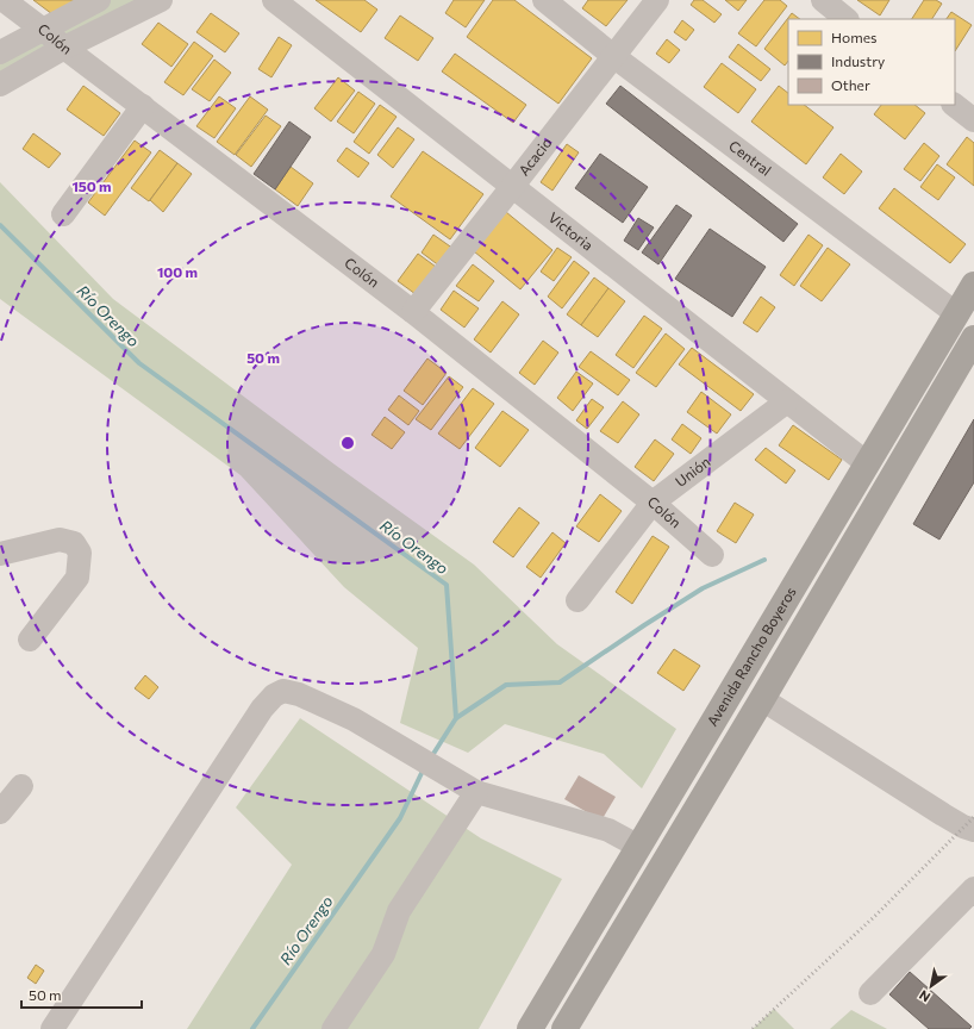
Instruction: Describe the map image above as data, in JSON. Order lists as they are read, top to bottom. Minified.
{"streets":{"highway":["Avenida Rancho Boyeros"],"street":["Colón","Acacio","Central","Victoria","Unión"]},"crossings":[["Colón","Acacio"],["Colón","Unión"],["Acacio","Central"],["Acacio","Victoria"],["Central","Avenida Rancho Boyeros"],["Victoria","Unión"],["Victoria","Avenida Rancho Boyeros"]],"water":["Río Orengo"],"legend":["Homes","Industry","Other"],"scale_bar":"50 m","north":"bottom left","rings":["150 m","100 m","50 m"]}
